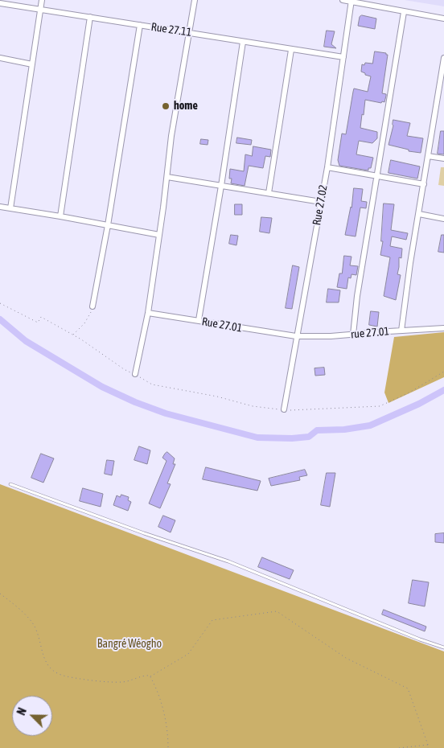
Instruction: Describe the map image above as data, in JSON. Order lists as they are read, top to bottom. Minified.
{"streets":{"street":["Rue 27.11","Rue 27.02","Rue 27.01","rue 27.01"]},"crossings":[["Rue 27.11","Rue 27.02"],["Rue 27.02","Rue 27.01"],["Rue 27.02","rue 27.01"],["Rue 27.01","rue 27.01"]],"parks":["Bangré Wéogho"],"places":["home"],"north":"top left"}
